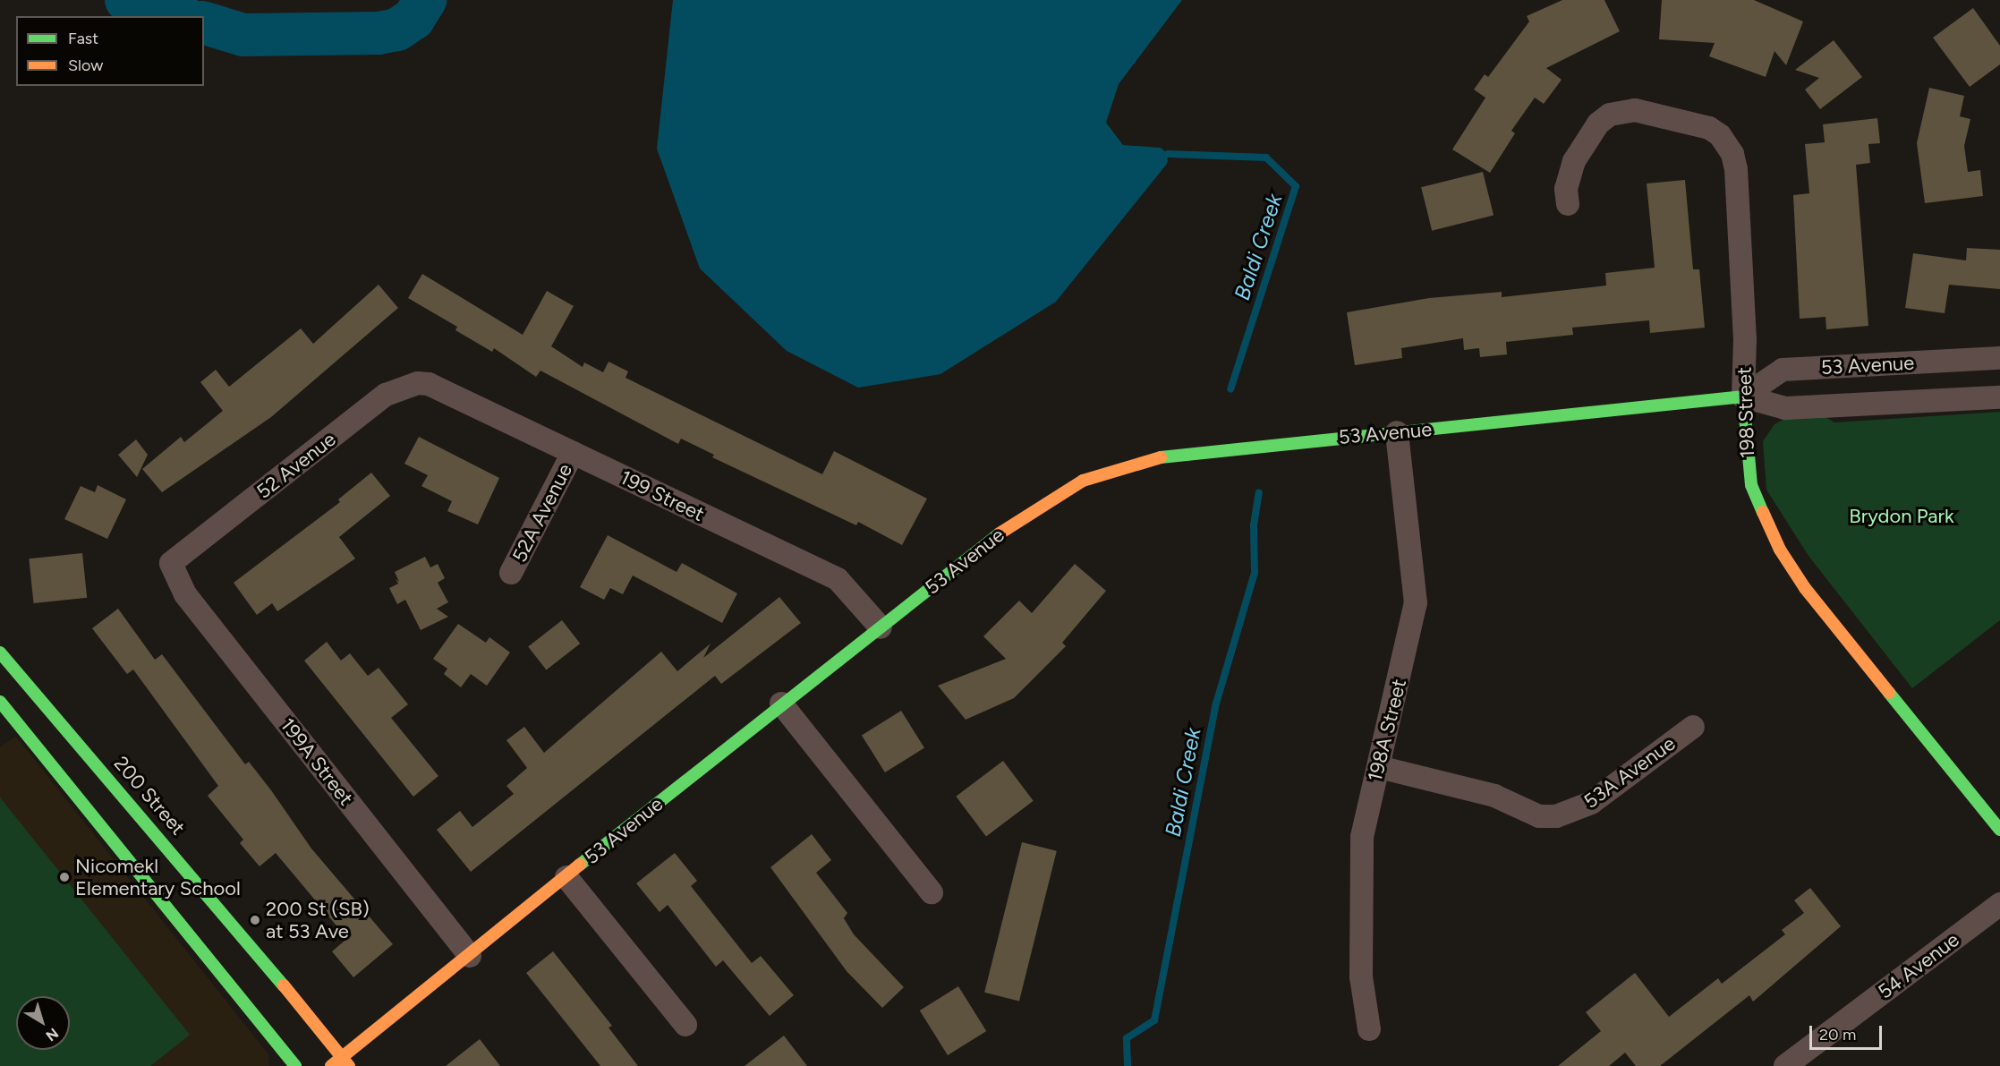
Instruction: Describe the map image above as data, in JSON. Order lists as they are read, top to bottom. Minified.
{"streets":{"street":["53 Avenue","198 Street","52 Avenue","199 Street","52A Avenue","198A Street","199A Street","53A Avenue","200 Street","54 Avenue"]},"crossings":[["53 Avenue","198 Street"],["53 Avenue","199 Street"],["53 Avenue","198A Street"],["53 Avenue","199A Street"],["53 Avenue","200 Street"],["52 Avenue","199 Street"],["52 Avenue","199A Street"],["199 Street","52A Avenue"],["198A Street","53A Avenue"]],"water":["Baldi Creek"],"parks":["Brydon Park"],"places":["Nicomekl Elementary School","200 St (SB) at 53 Ave"],"legend":["Fast","Slow"],"scale_bar":"20 m","north":"bottom right"}
